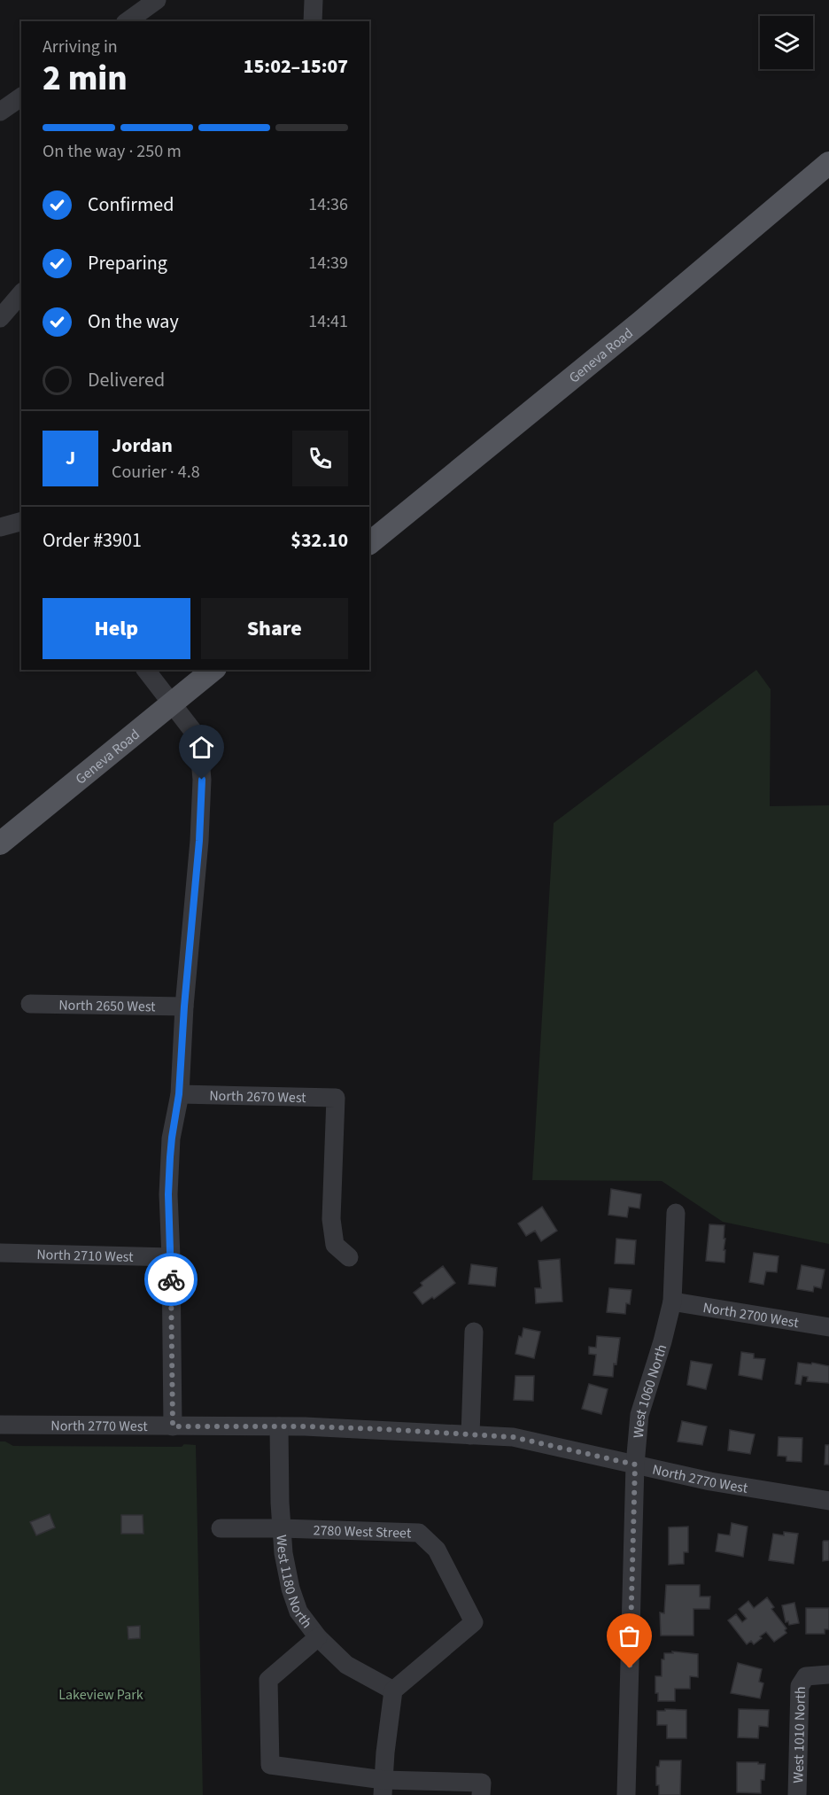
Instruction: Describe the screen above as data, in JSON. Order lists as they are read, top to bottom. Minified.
{"streets":{"main road":["Geneva Road"],"street":["North 2650 West","North 2670 West","North 2710 West","North 2700 West","West 1060 North","North 2770 West","2780 West Street","West 1180 North","West 1010 North"]},"crossings":[["North 2700 West","West 1060 North"],["West 1060 North","North 2770 West"],["North 2770 West","West 1180 North"],["2780 West Street","West 1180 North"]],"parks":["Lakeview Park"],"page":{"heading":["2 min","Arriving in","15:02–15:07"],"panel":["Jordan","Courier · 4.8","Order #3901","$32.10"],"bar":"On the way · 250 m","list":[["Confirmed","14:36"],["Preparing","14:39"],["On the way","14:41"],"Delivered"],"round":"J","buttons":["Help","Share"]}}
